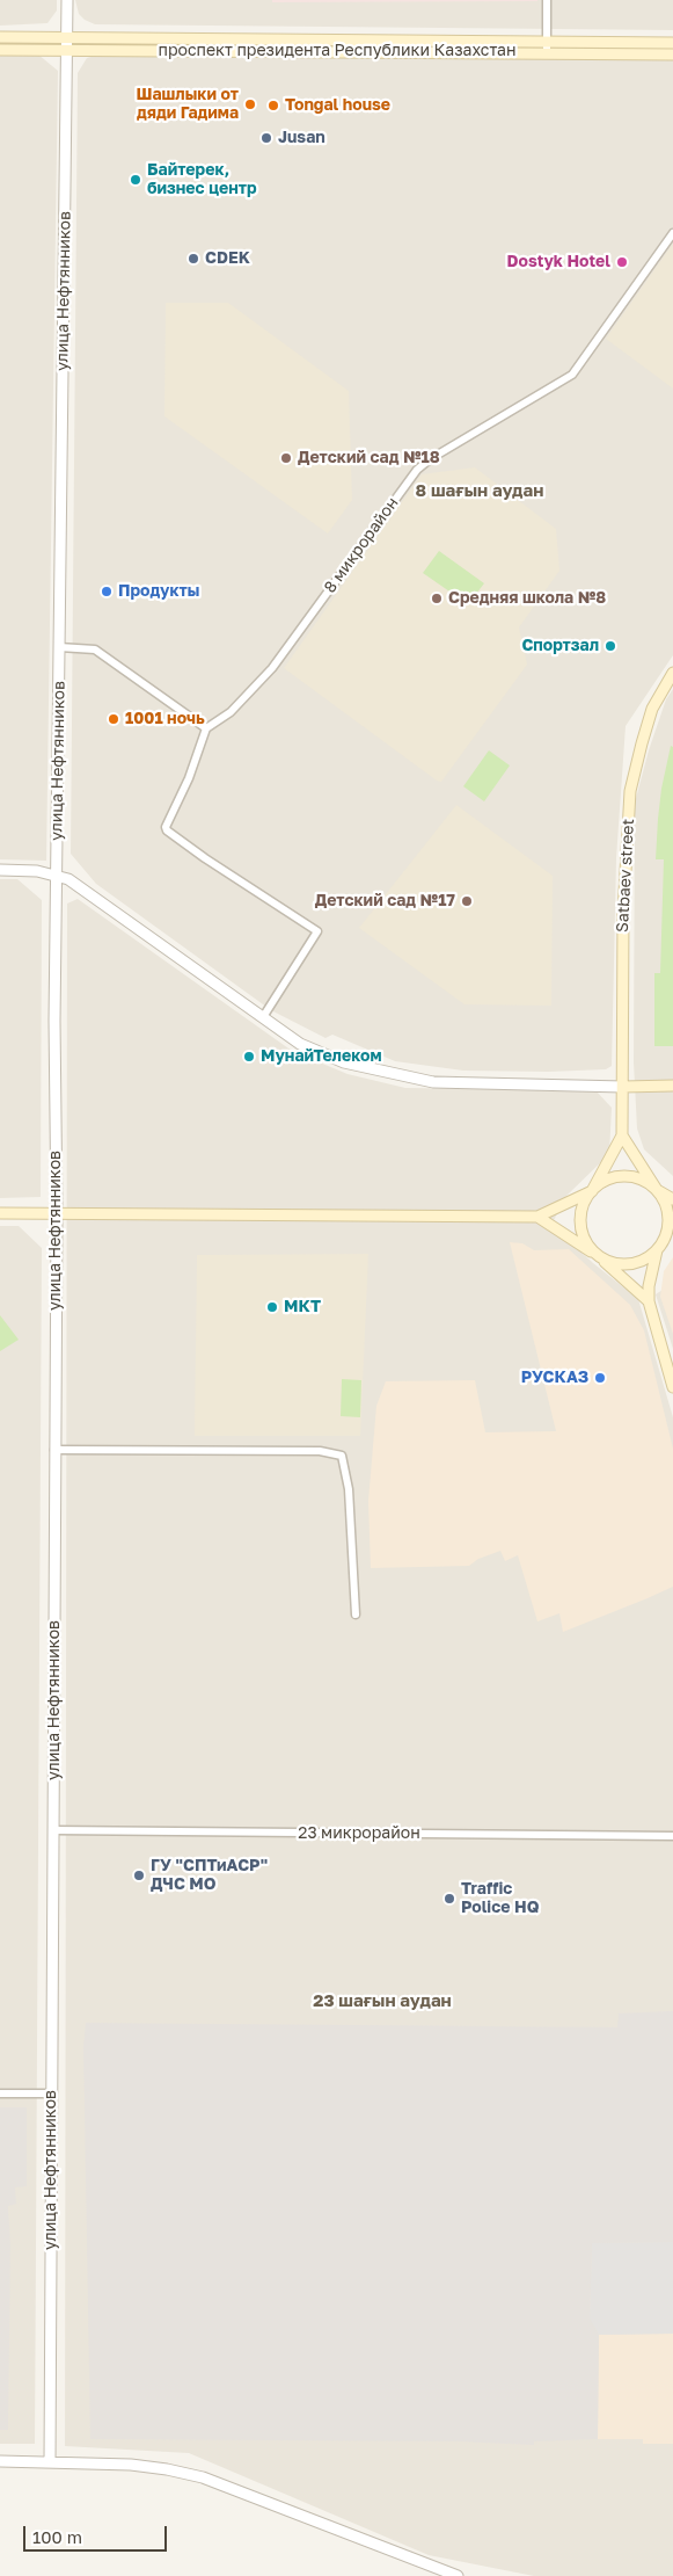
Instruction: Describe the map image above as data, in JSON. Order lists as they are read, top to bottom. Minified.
{"streets":{"main road":["проспект президента Республики Казахстан","Satbaev street"],"street":["улица Нефтянников","8 микрорайон","23 микрорайон"]},"crossings":[["проспект президента Республики Казахстан","улица Нефтянников"],["улица Нефтянников","23 микрорайон"]],"districts":["8 шағын аудан","23 шағын аудан"],"places":["Шашлыки от дяди Гадима","Tongal house","Jusan","Байтерек, бизнес центр","CDEK","Dostyk Hotel","Детский сад №18","Продукты","Средняя школа №8","Спортзал","1001 ночь","Детский сад №17","МунайТелеком","МКТ","РУСКАЗ","ГУ \"СПТиАСР\" ДЧС МО","Traffic Police HQ"],"scale_bar":"100 m"}
